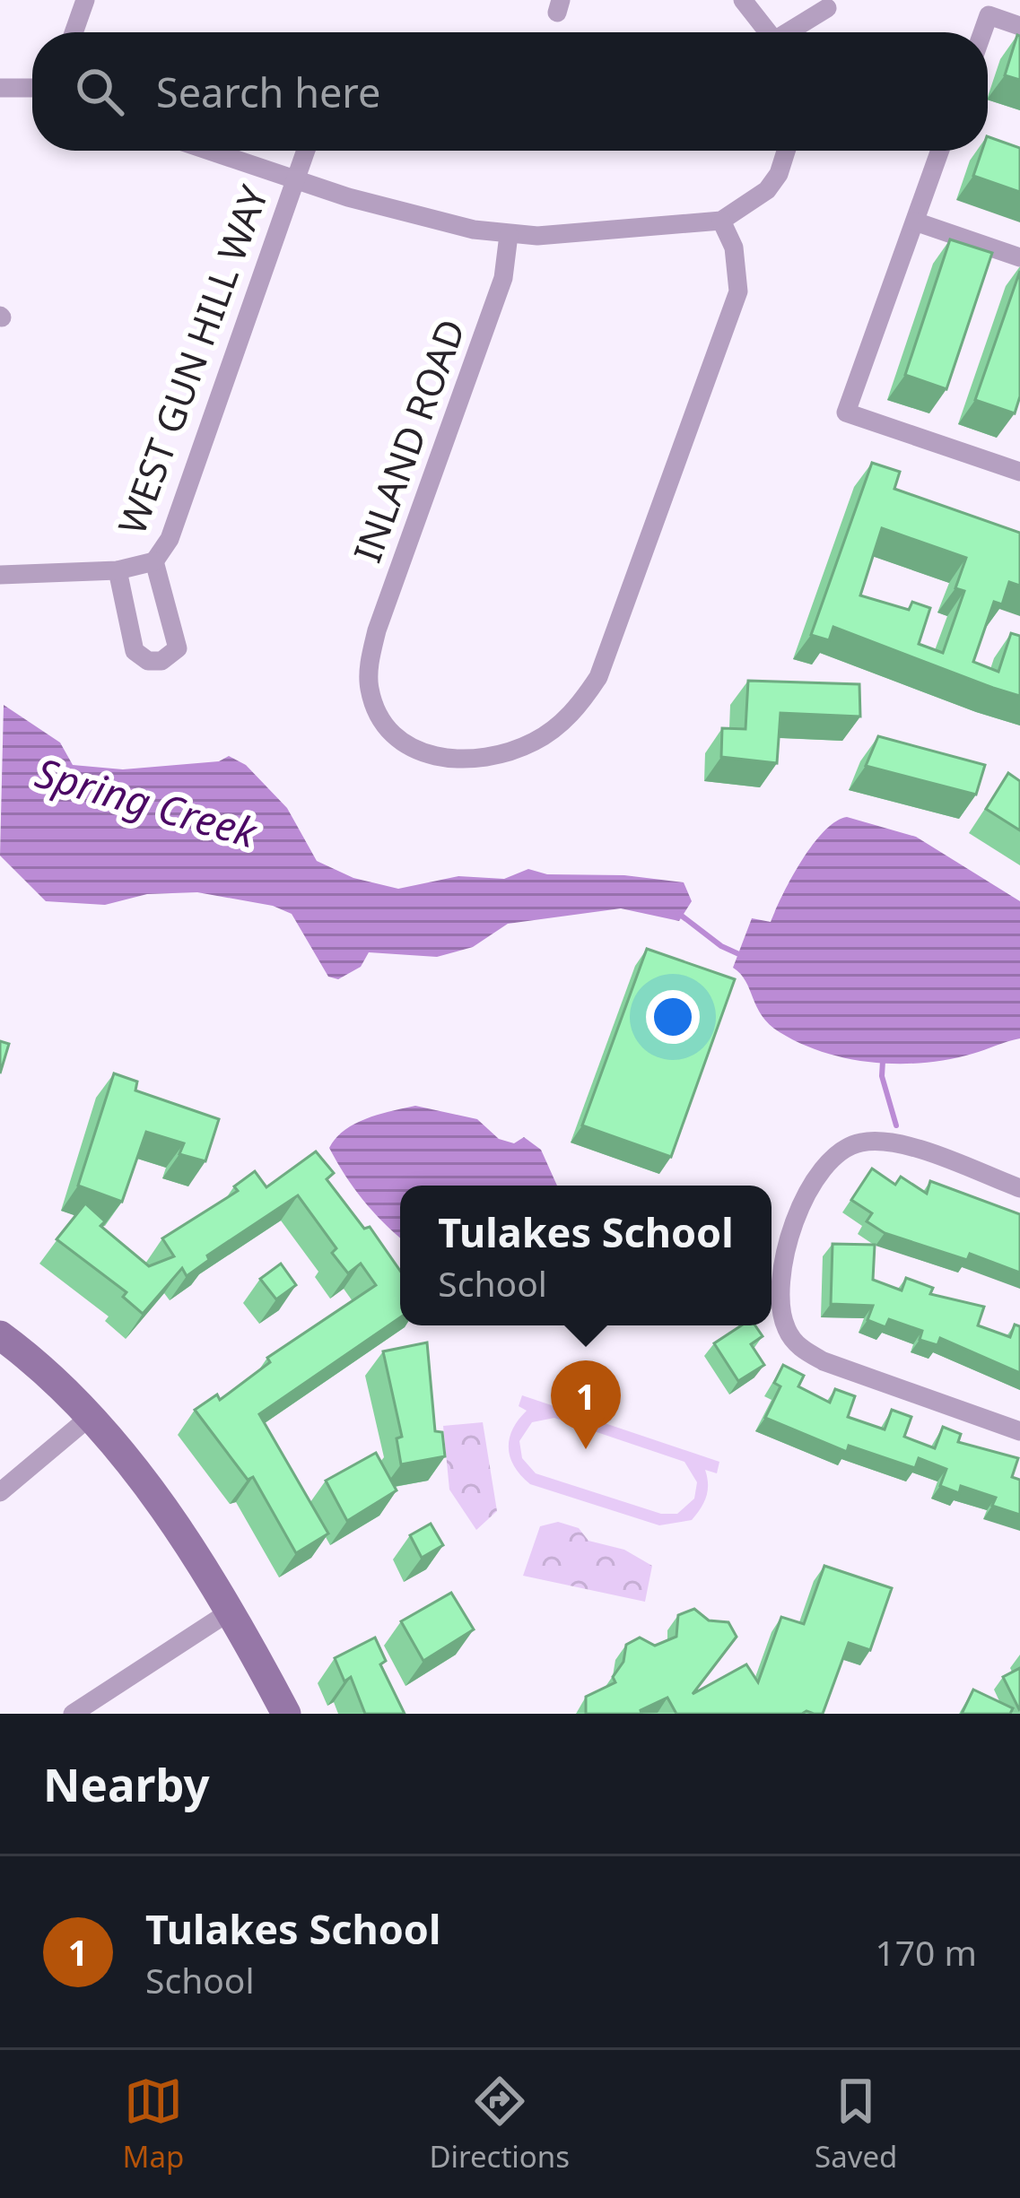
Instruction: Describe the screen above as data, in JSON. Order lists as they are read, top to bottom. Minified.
{"streets":{"street":["WEST GUN HILL WAY","INLAND ROAD"]},"water":["Spring Creek"],"page":{"search":"Search here","popup":["Tulakes School","School"],"pins":"1","heading":"Nearby","list":[{"mark":"1","name":"Tulakes School","note":"School","value":"170 m"}],"nav":["Map","Directions","Saved"]}}
